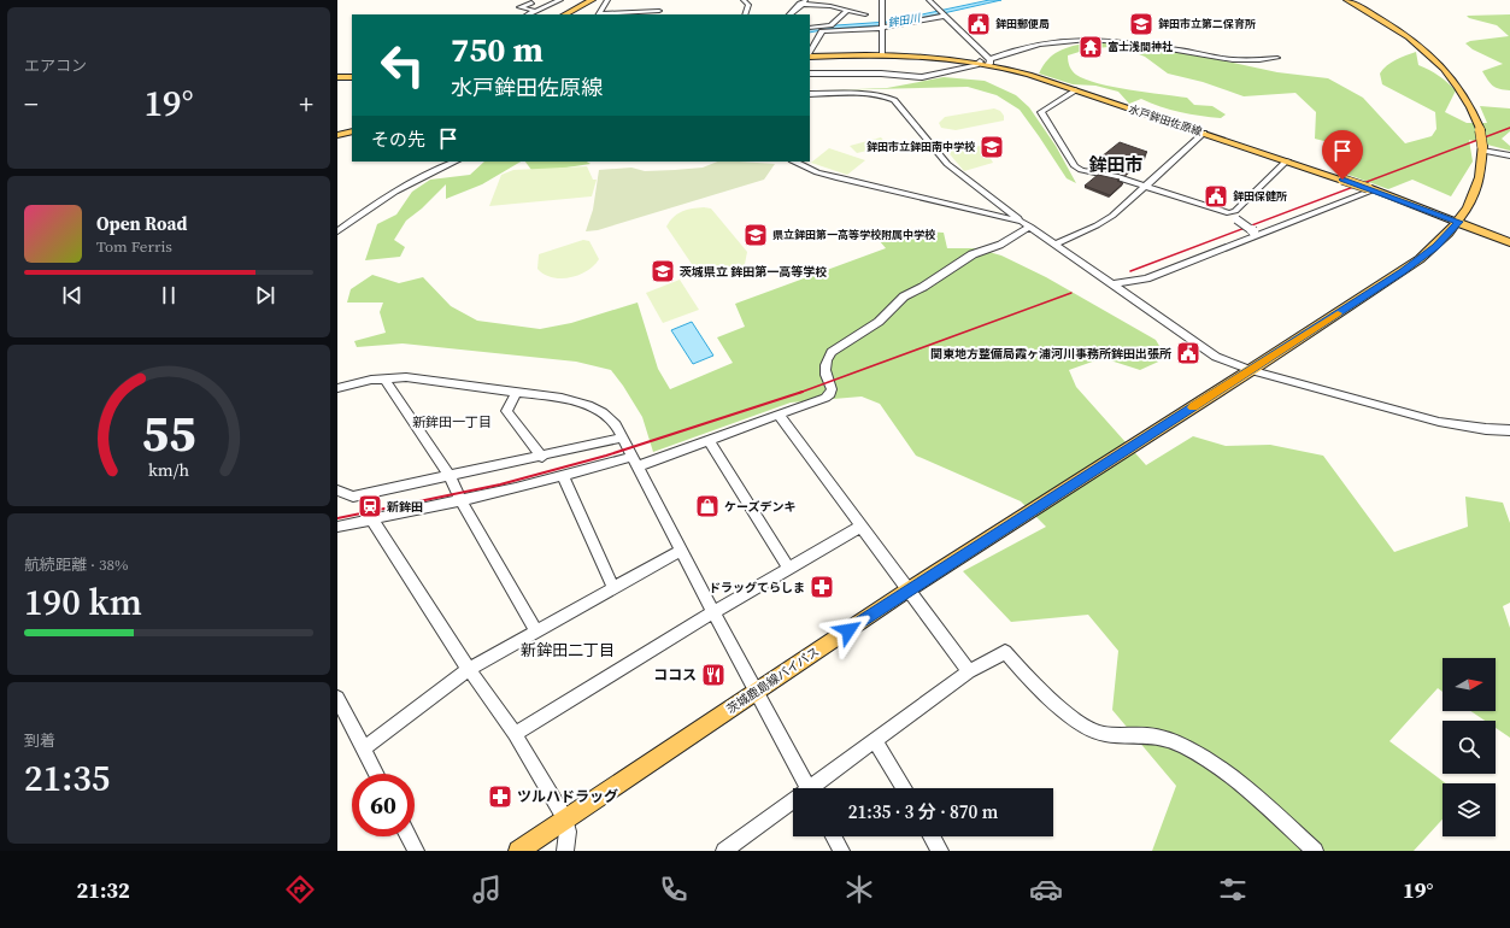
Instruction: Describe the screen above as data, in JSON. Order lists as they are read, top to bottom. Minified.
{"streets":{"main road":["水戸鉾田佐原線","茨城鹿島線バイパス"]},"crossings":[["水戸鉾田佐原線","茨城鹿島線バイパス"]],"districts":["鉾田市","新鉾田一丁目","新鉾田二丁目"],"water":["鉾田川"],"places":{"public building":["鉾田郵便局","鉾田保健所","関東地方整備局霞ヶ浦河川事務所鉾田出張所"],"school or university":["鉾田市立第二保育所","鉾田市立鉾田南中学校","県立鉾田第一高等学校附属中学校","茨城県立 鉾田第一高等学校"],"temple":["富士浅間神社"],"station":["新鉾田"],"shop":["ケーズデンキ"],"pharmacy":["ドラッグてらしま","ツルハドラッグ"],"restaurant":["ココス"]},"north":"right","page":{"tile":["エアコン",["航続距離 · 38%","190 km"],["到着","21:35"]],"turn":["750 m","水戸鉾田佐原線"],"heat":["−","19°","+"],"then":"その先","song":["Open Road","Tom Ferris"],"limit":"60","trip":"21:35 · 3 分 · 870 m","tabs":["21:32","19°"],"gauge":["55","km/h"]}}
